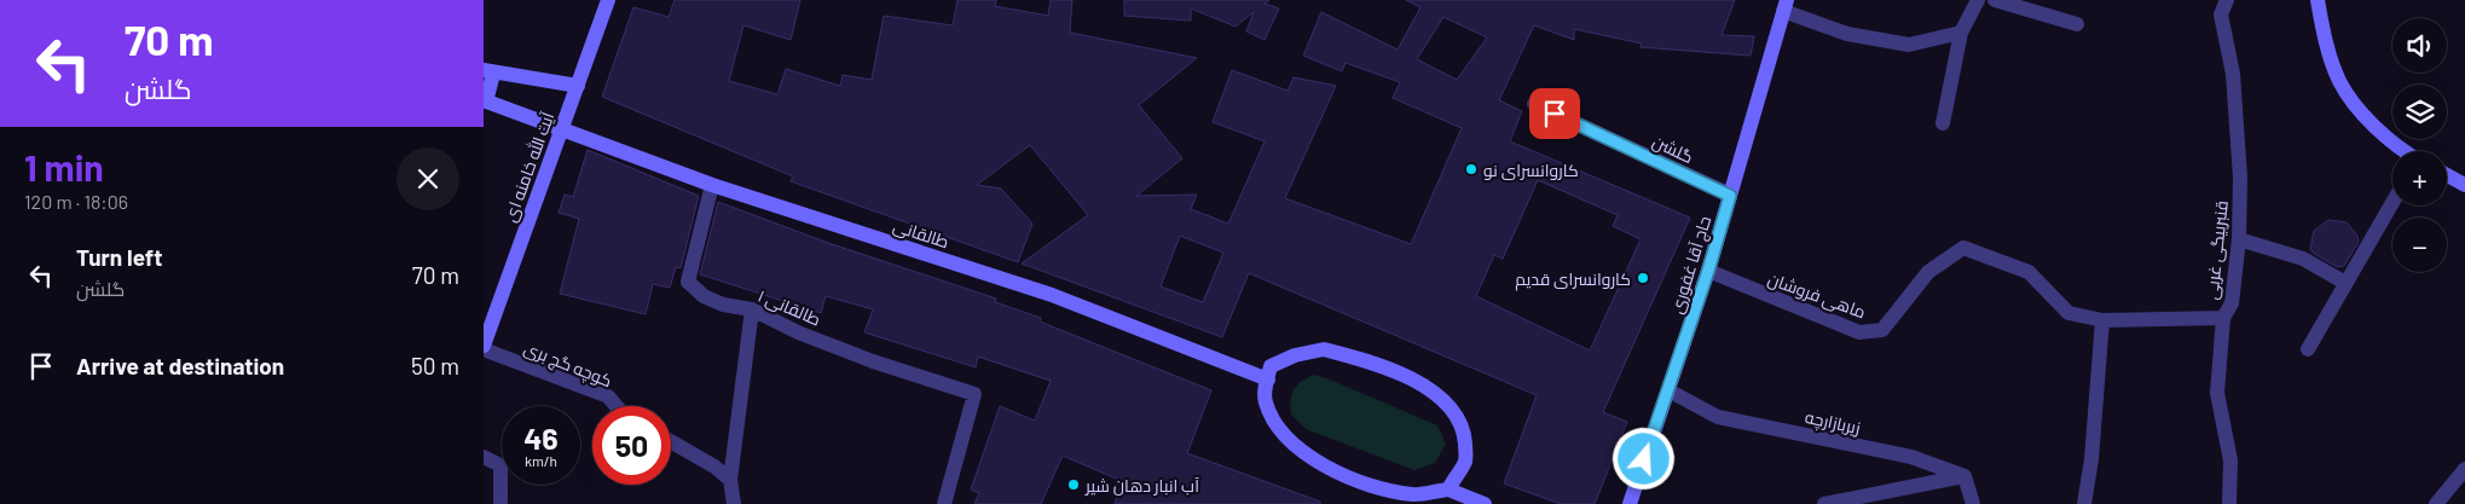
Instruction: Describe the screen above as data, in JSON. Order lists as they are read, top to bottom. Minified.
{"streets":{"main road":["آیت الله خامنه ای","طالقانی","حاج آقا غفوری"],"street":["گلشن","قنبربیگی غربی","ماهی فروشان","طالقانی ۱","کوچه گچ بری","زیربازارچه"]},"crossings":[["گلشن","حاج آقا غفوری"],["آیت الله خامنه ای","طالقانی"],["آیت الله خامنه ای","کوچه گچ بری"],["طالقانی","طالقانی ۱"],["قنبربیگی غربی","ماهی فروشان"],["حاج آقا غفوری","ماهی فروشان"],["حاج آقا غفوری","زیربازارچه"]],"places":["کاروانسرای نو","کاروانسرای قدیم","آب انبار دهان شیر"],"page":{"turn":["70 m","گلشن"],"map_buttons":["+","−"],"heading":["1 min","120 m · 18:06"],"list":[{"name":"Turn left","note":"گلشن","value":"70 m"},{"name":"Arrive at destination","value":"50 m"}],"speed":"46 km/h","limit":"50"}}
